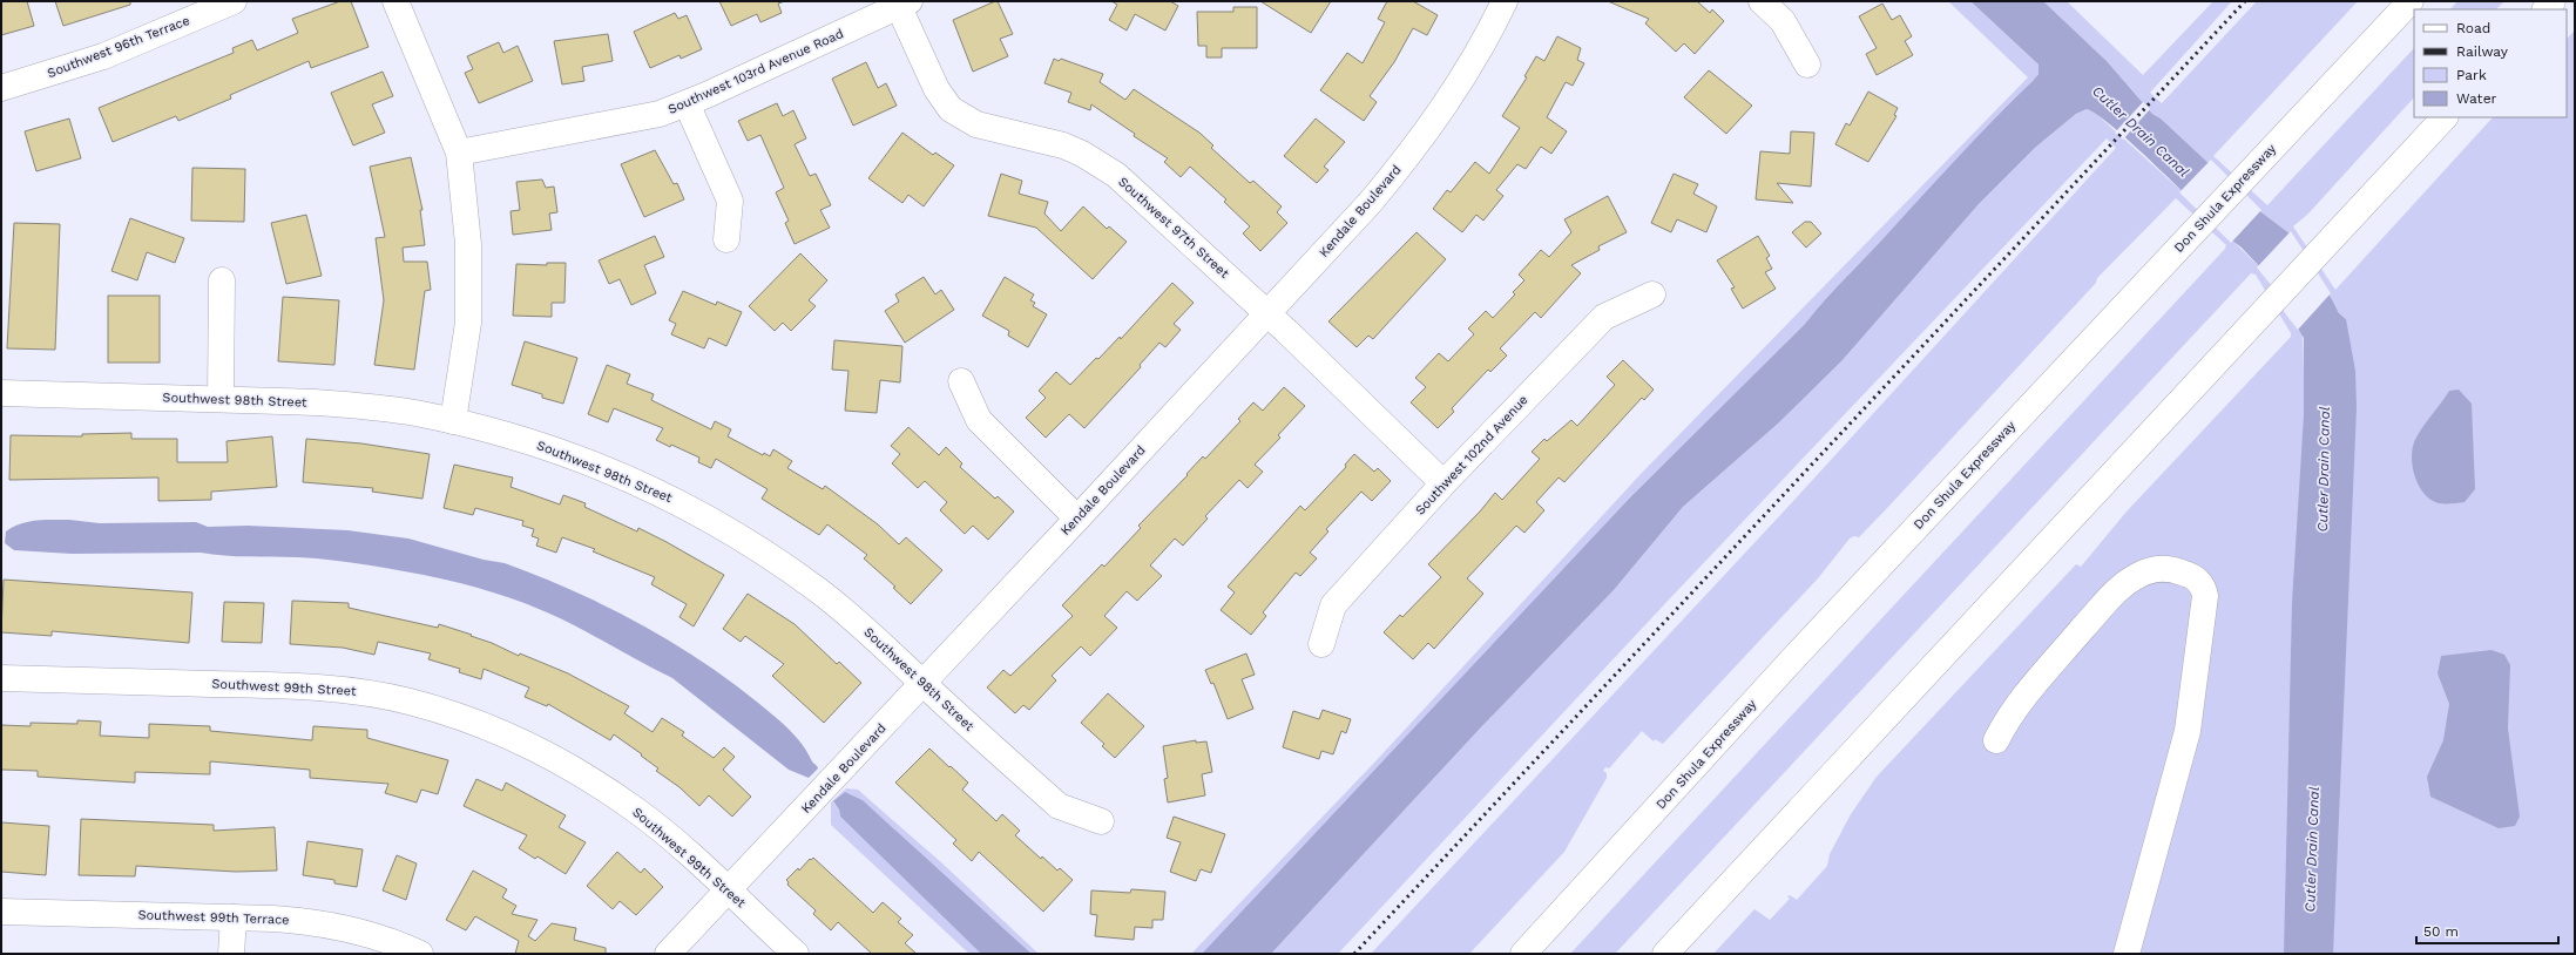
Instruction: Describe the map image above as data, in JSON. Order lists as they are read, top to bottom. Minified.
{"streets":{"main road":["Southwest 96th Terrace","Southwest 103rd Avenue Road","Don Shula Expressway","Kendale Boulevard","Southwest 97th Street","Southwest 98th Street","Southwest 102nd Avenue","Southwest 99th Street","Southwest 99th Terrace"]},"crossings":[["Southwest 103rd Avenue Road","Southwest 97th Street"],["Kendale Boulevard","Southwest 97th Street"],["Kendale Boulevard","Southwest 98th Street"],["Kendale Boulevard","Southwest 99th Street"],["Southwest 97th Street","Southwest 102nd Avenue"]],"water":["Cutler Drain Canal"],"legend":["Road","Railway","Park","Water"],"scale_bar":"50 m"}
